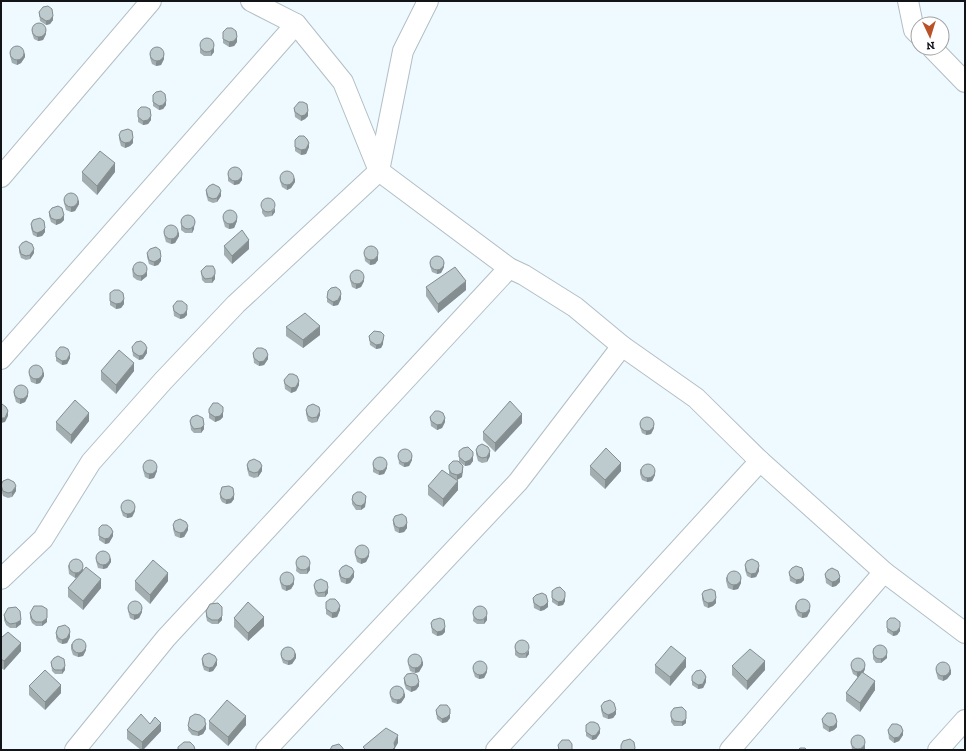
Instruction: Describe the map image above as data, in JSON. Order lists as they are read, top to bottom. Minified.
{"north":"bottom"}
